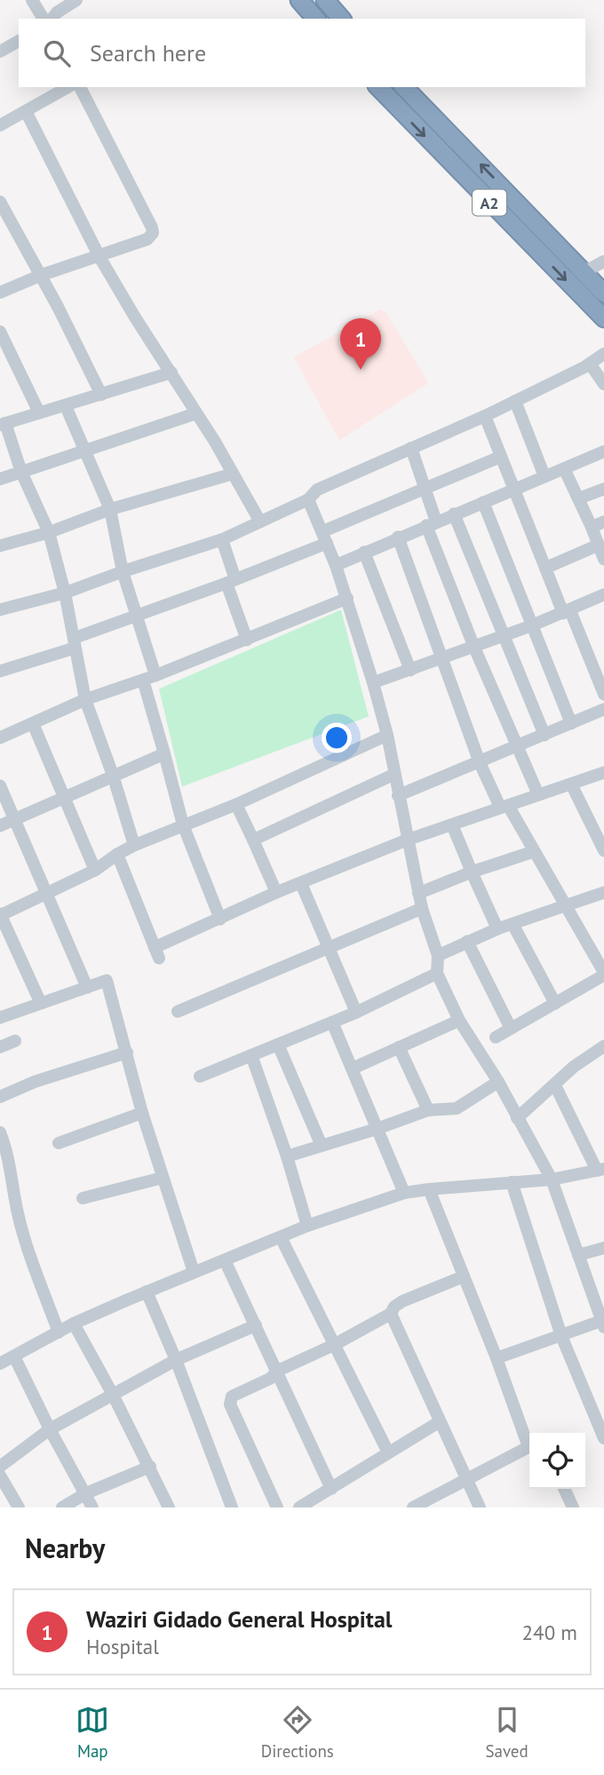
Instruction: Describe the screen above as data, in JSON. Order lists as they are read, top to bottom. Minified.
{"streets":{"highway":["A2"]},"page":{"search":"Search here","pins":"1","heading":"Nearby","list":[{"mark":"1","name":"Waziri Gidado General Hospital","note":"Hospital","value":"240 m"}],"nav":["Map","Directions","Saved"]}}
